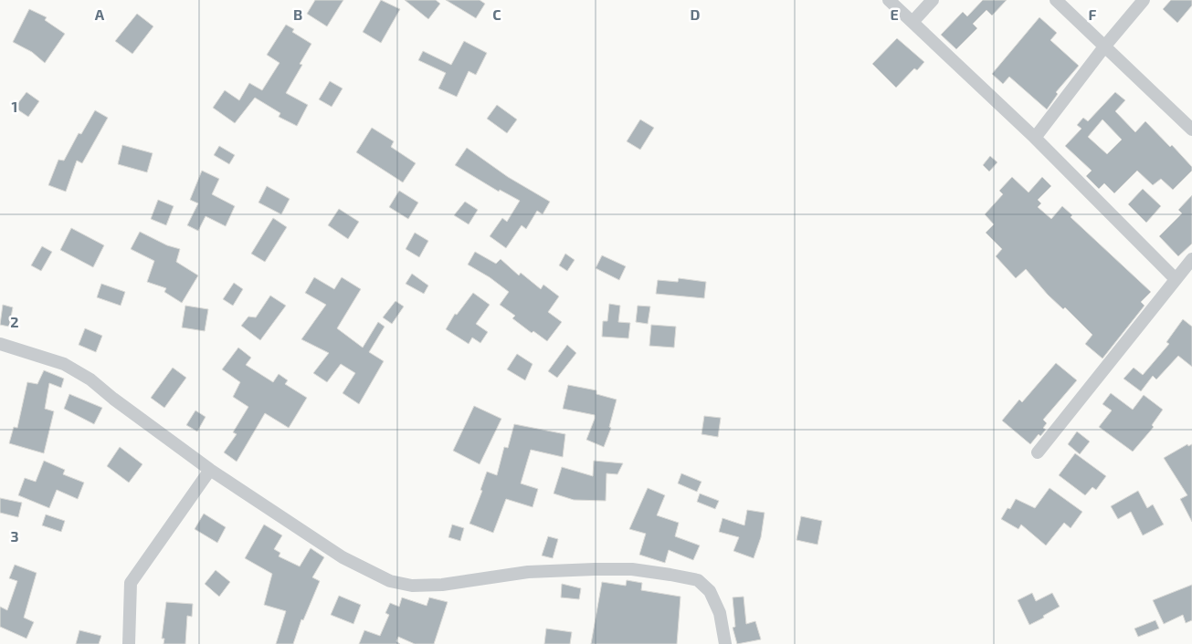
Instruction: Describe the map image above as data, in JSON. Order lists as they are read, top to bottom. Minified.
{"grid":{"columns":["A","B","C","D","E","F"],"rows":["1","2","3"]}}
